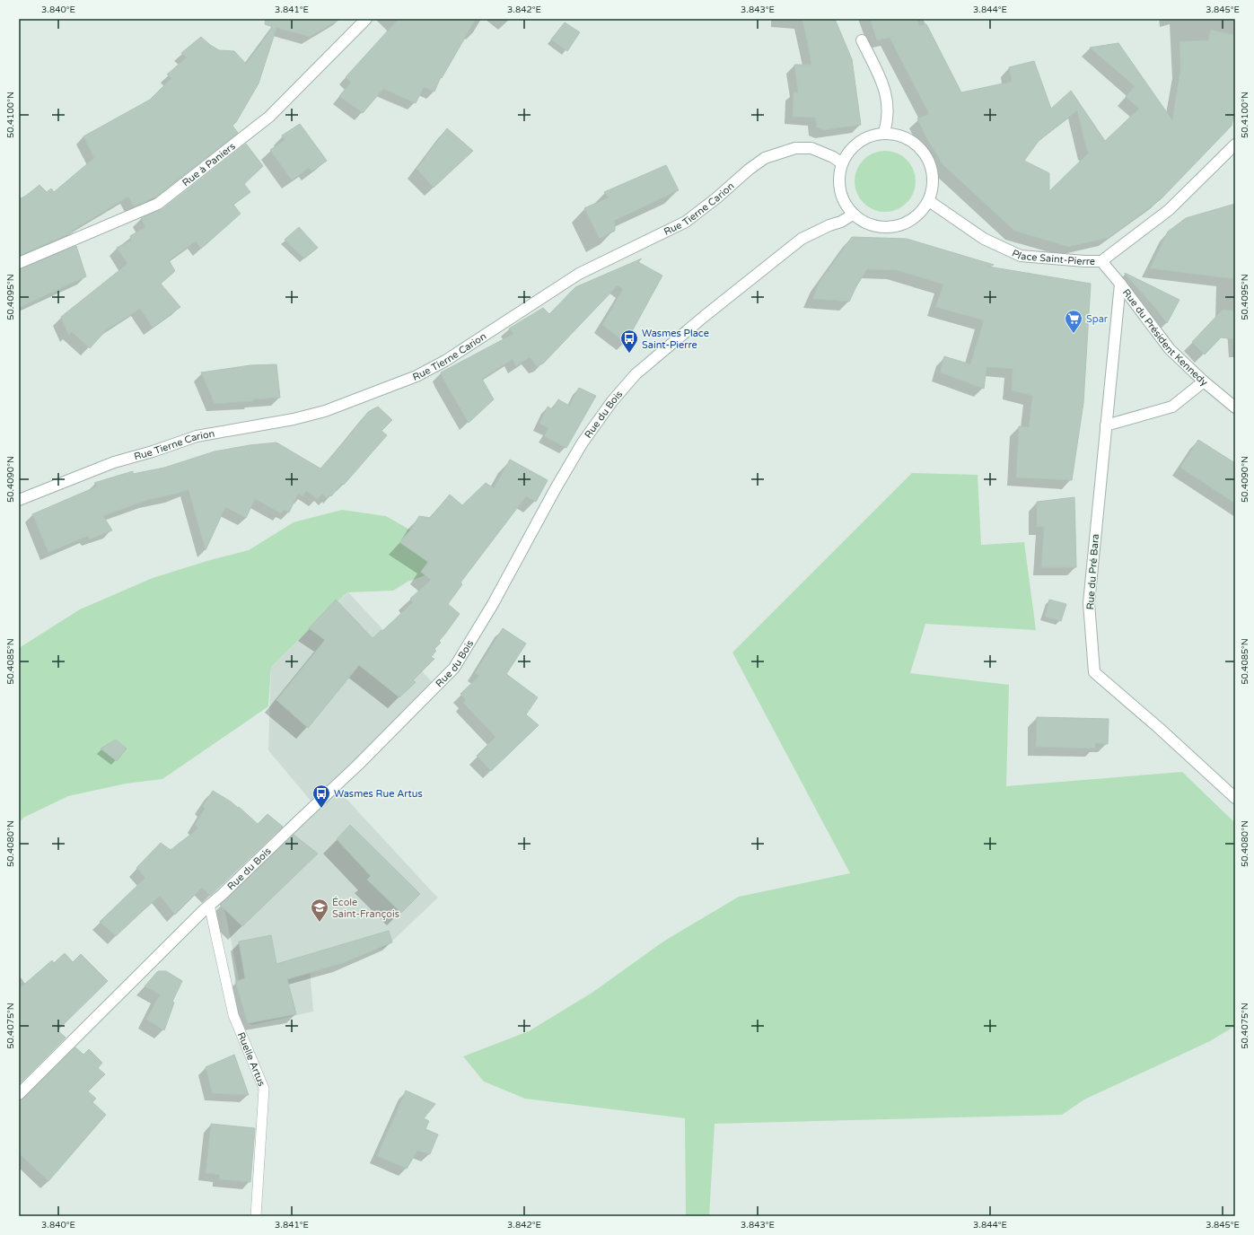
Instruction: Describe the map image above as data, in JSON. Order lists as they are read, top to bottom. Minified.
{"streets":{"street":["Rue à Paniers","Rue Tierne Carion","Place Saint-Pierre","Rue du Président Kennedy","Rue du Bois","Rue du Pré Bara"],"lane":["Ruelle Artus"]},"crossings":[["Rue Tierne Carion","Place Saint-Pierre"],["Rue Tierne Carion","Rue du Bois"],["Place Saint-Pierre","Rue du Président Kennedy"],["Place Saint-Pierre","Rue du Bois"],["Rue du Président Kennedy","Rue du Pré Bara"],["Rue du Bois","Ruelle Artus"]],"places":{"supermarket":["Spar"],"bus stop":["Wasmes Place Saint-Pierre","Wasmes Rue Artus"],"school or university":["École Saint-François"]},"coordinates":["3.840°E","3.841°E","3.842°E","3.843°E","3.844°E","3.845°E","50.4100°N","50.4095°N","50.4090°N","50.4085°N","50.4080°N","50.4075°N"]}
